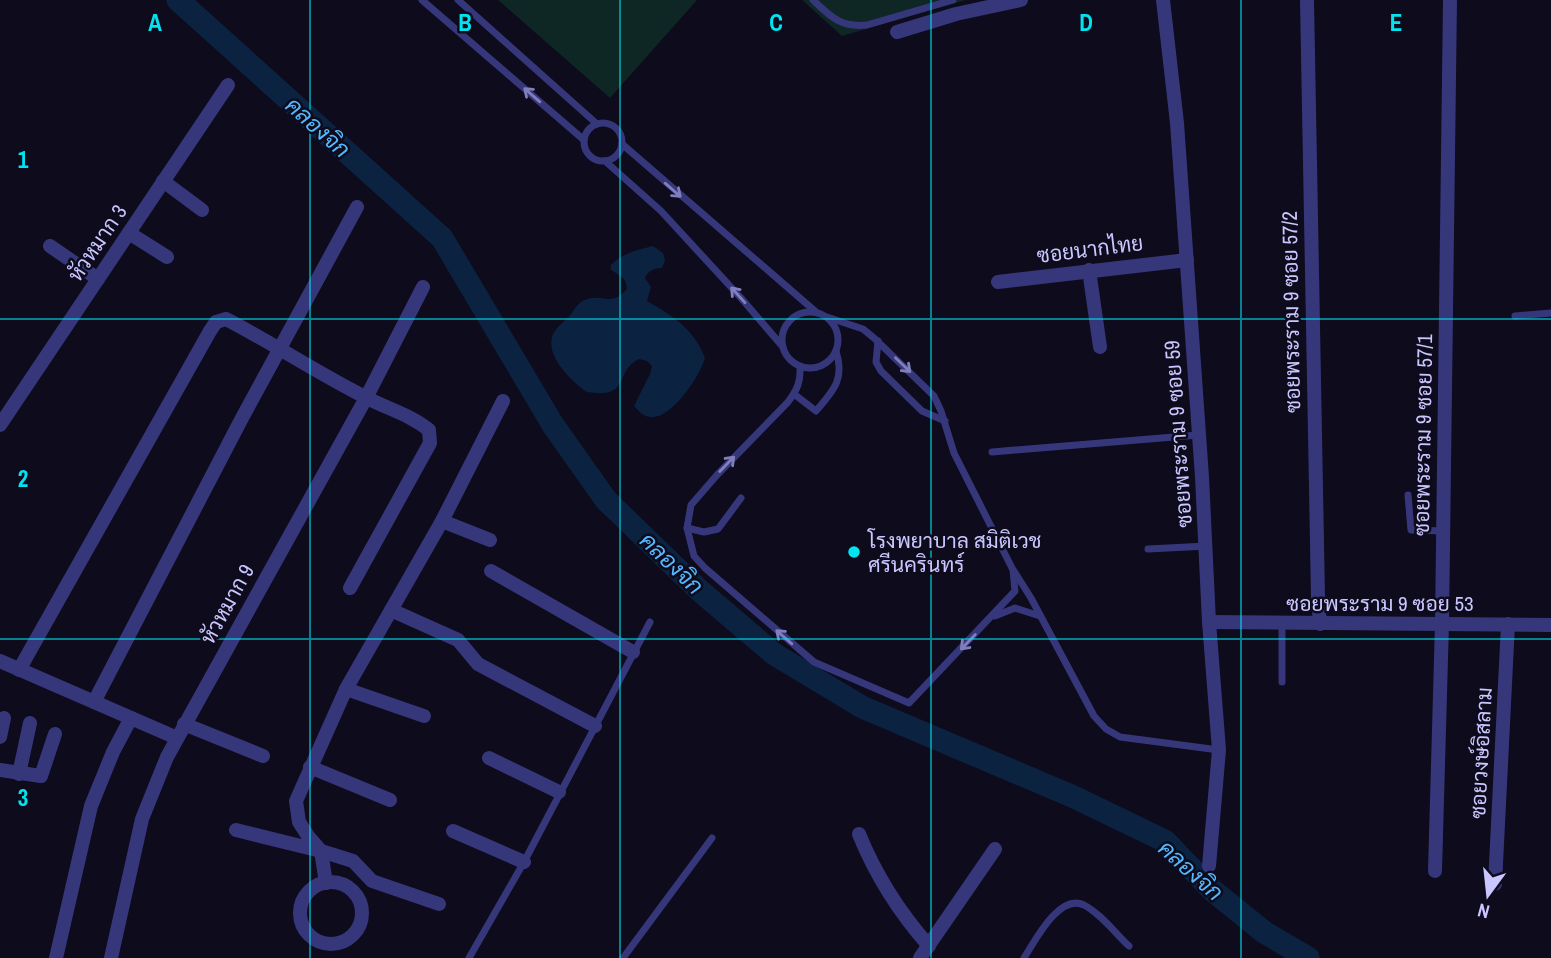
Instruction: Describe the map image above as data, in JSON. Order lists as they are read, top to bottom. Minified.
{"streets":{"street":["หัวหมาก 3","ซอยนากไทย","ซอยพระราม 9 ซอย 57/2","ซอยพระราม 9 ซอย 59","ซอยพระราม 9 ซอย 57/1","ซอยพระราม 9 ซอย 53","หัวหมาก 9","ซอยวงษ์อิสลาม"]},"crossings":[["ซอยนากไทย","ซอยพระราม 9 ซอย 59"],["ซอยพระราม 9 ซอย 57/2","ซอยพระราม 9 ซอย 53"],["ซอยพระราม 9 ซอย 59","ซอยพระราม 9 ซอย 53"],["ซอยพระราม 9 ซอย 57/1","ซอยพระราม 9 ซอย 53"],["ซอยพระราม 9 ซอย 53","ซอยวงษ์อิสลาม"]],"water":["คลองจิก"],"places":["โรงพยาบาล สมิติเวช ศรีนครินทร์"],"north":"bottom","grid":{"columns":["A","B","C","D","E"],"rows":["1","2","3"]}}
